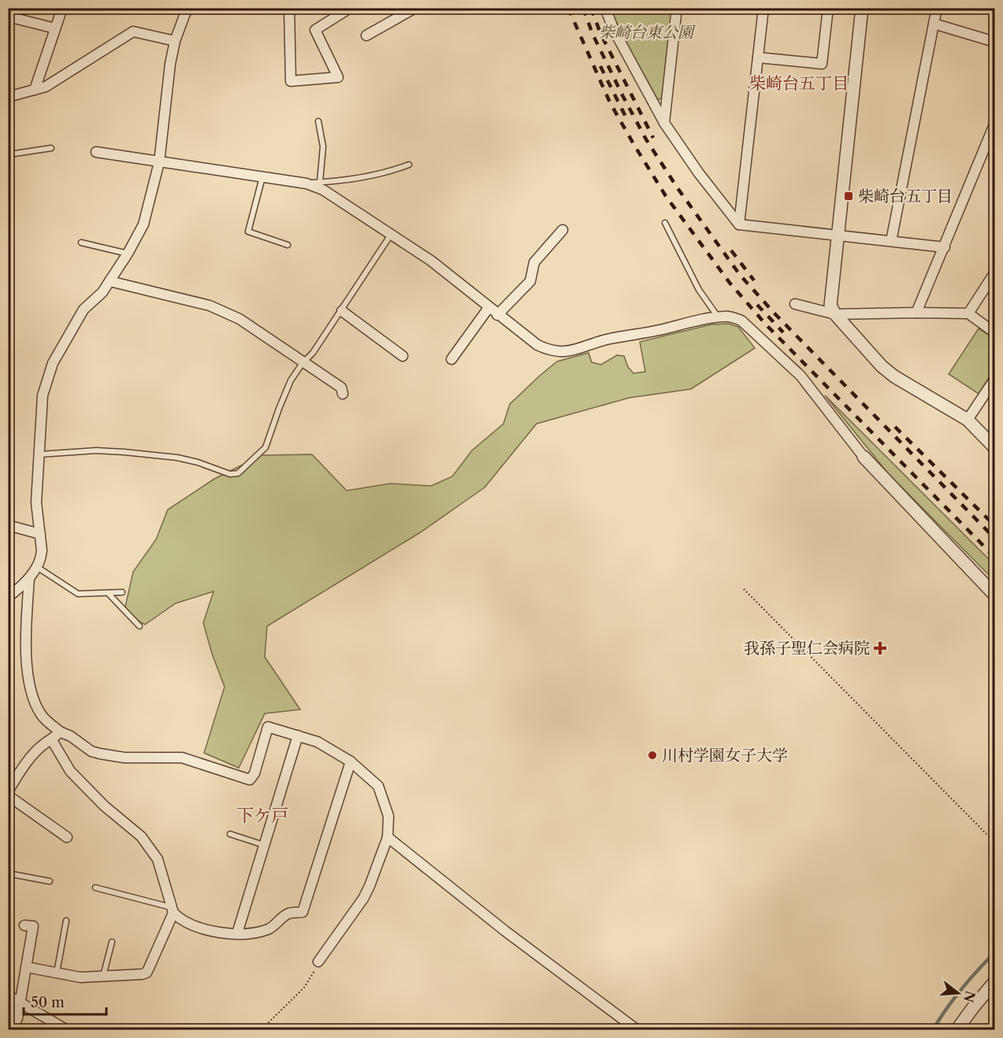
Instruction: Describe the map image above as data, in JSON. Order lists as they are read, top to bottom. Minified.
{"districts":["柴崎台五丁目","下ケ戸"],"parks":["柴崎台東公園"],"places":{"transit":["柴崎台五丁目"],"health":["我孫子聖仁会病院"],"other":["川村学園女子大学"]},"scale_bar":"50 m","north":"right"}
